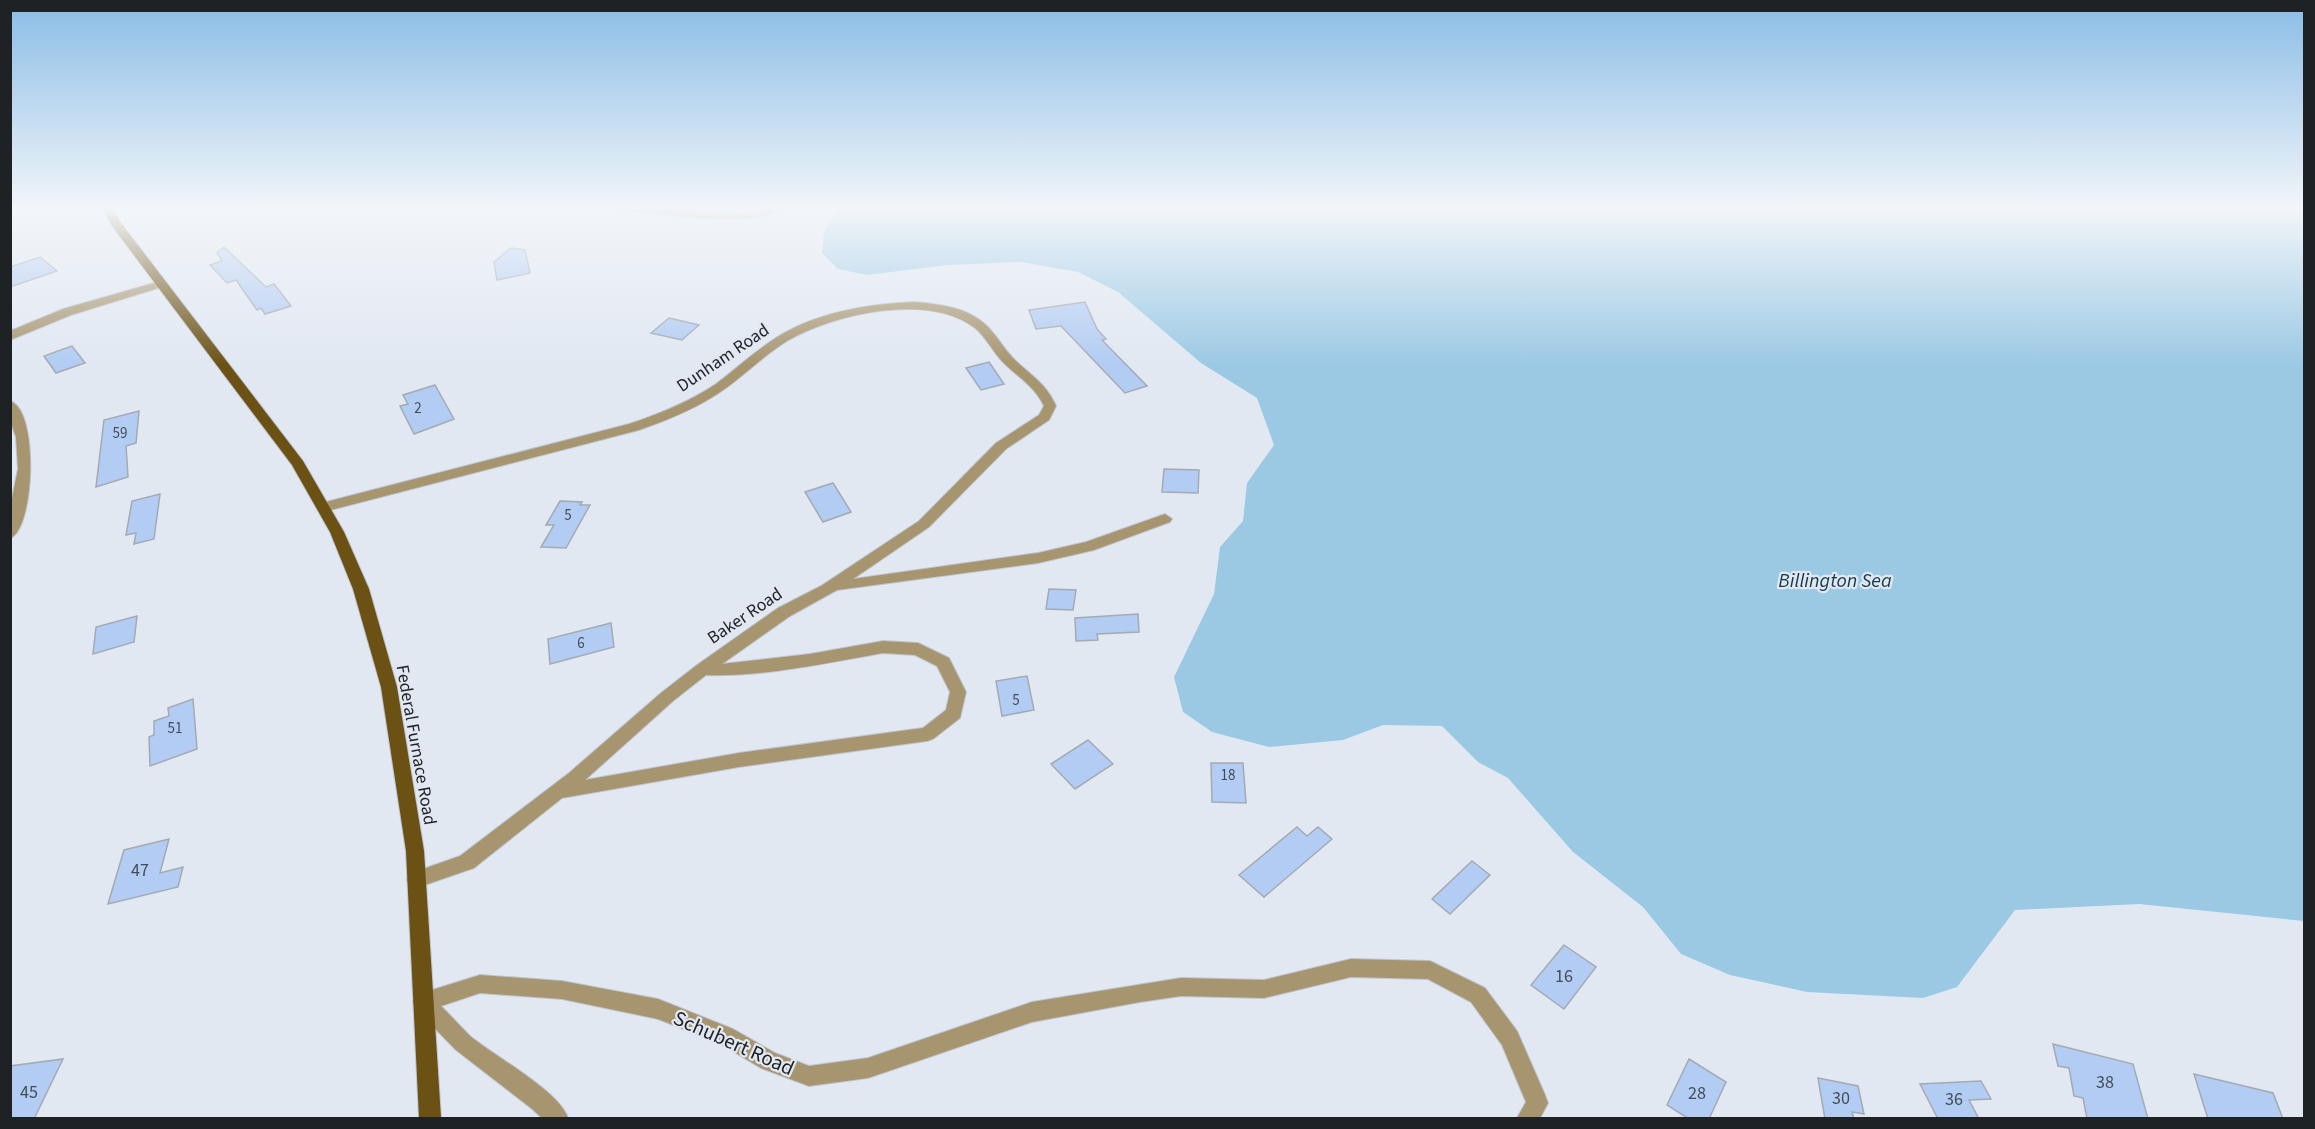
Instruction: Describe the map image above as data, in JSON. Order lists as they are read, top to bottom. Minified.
{"streets":{"main road":["Federal Furnace Road"],"street":["Dunham Road","Baker Road","Schubert Road"]},"crossings":[["Dunham Road","Baker Road"],["Dunham Road","Federal Furnace Road"],["Baker Road","Federal Furnace Road"],["Federal Furnace Road","Schubert Road"]],"water":["Billington Sea"],"house_numbers":["2","59","5","6","5","51","18","47","16","38","45","28","30","36"]}
